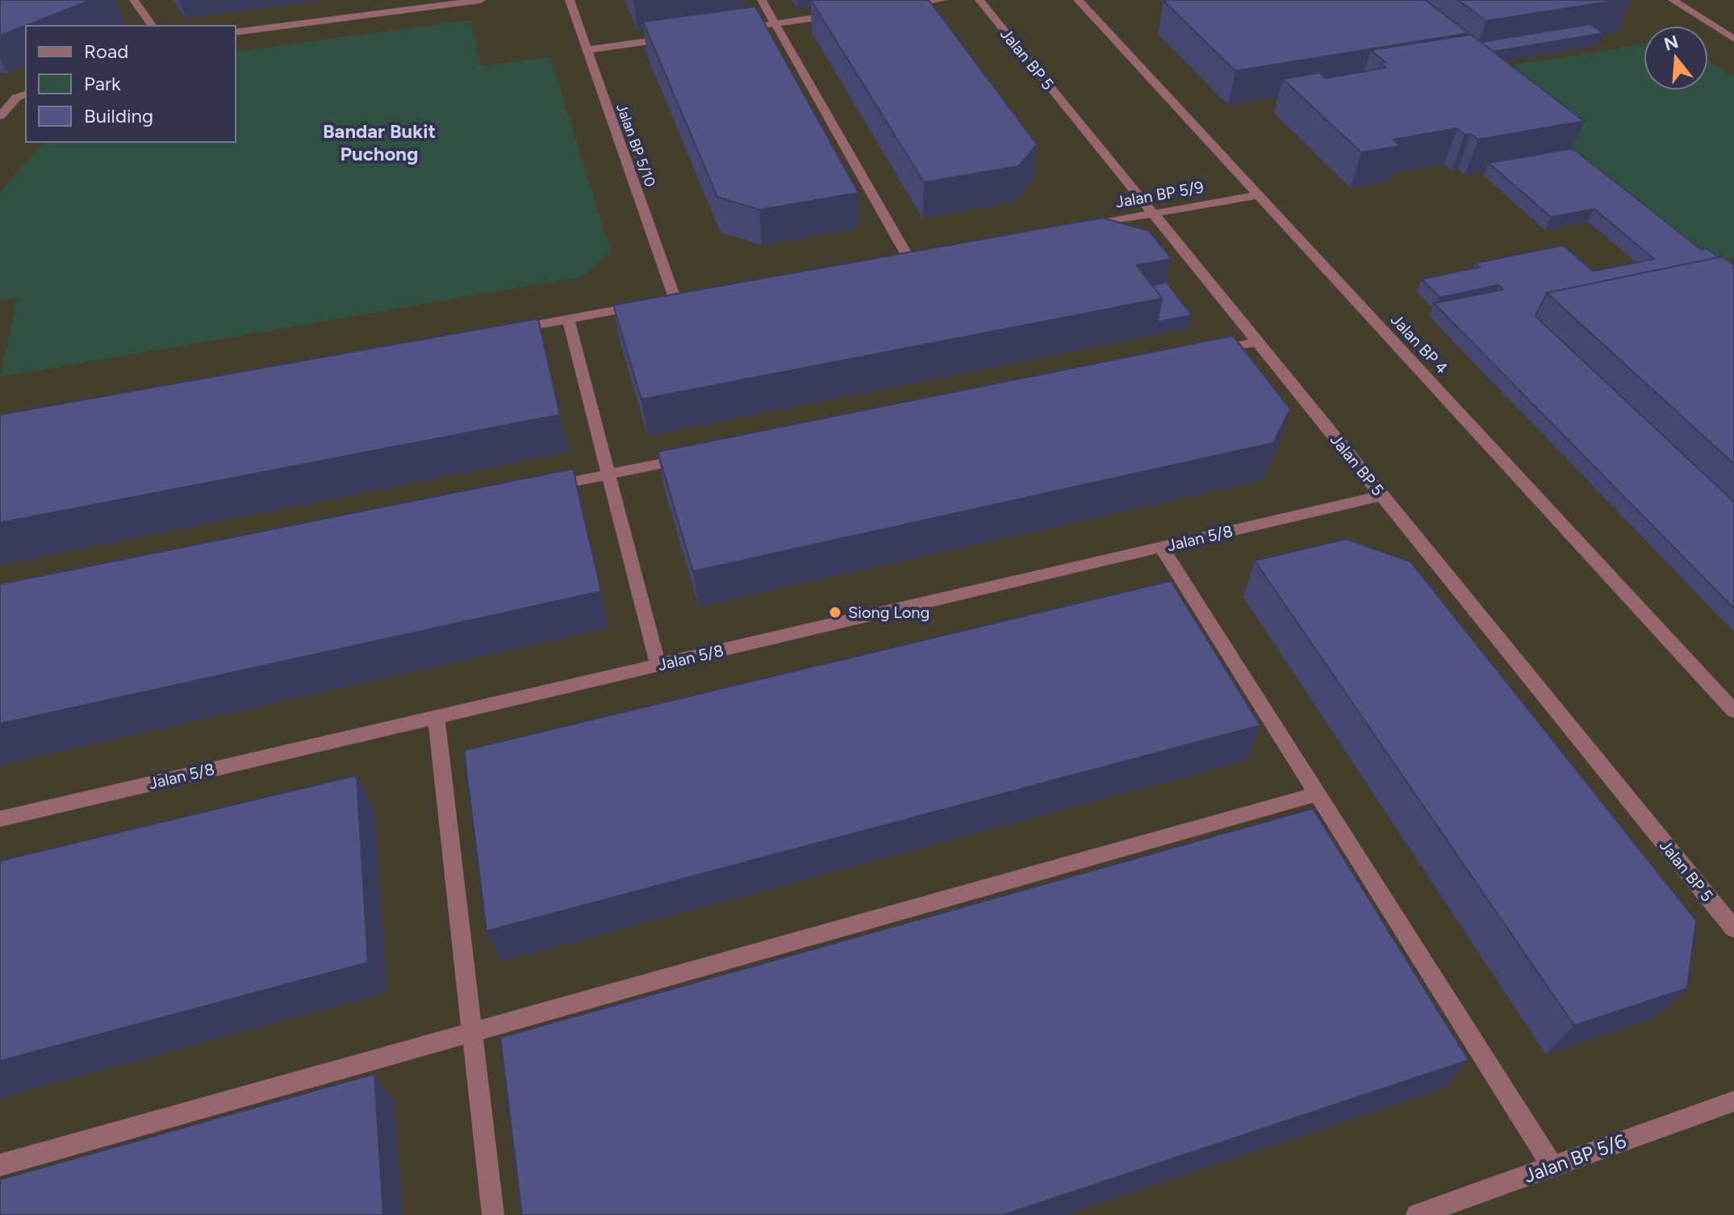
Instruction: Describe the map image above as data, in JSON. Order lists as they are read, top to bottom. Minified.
{"streets":{"street":["Jalan BP 5","Jalan BP 5/10","Jalan BP 5/9","Jalan BP 4","Jalan 5/8","Jalan BP 5/6"]},"crossings":[["Jalan BP 5","Jalan BP 5/9"],["Jalan BP 5","Jalan 5/8"],["Jalan BP 5/9","Jalan BP 4"]],"districts":["Bandar Bukit Puchong"],"places":["Siong Long"],"legend":["Road","Park","Building"],"north":"top"}
